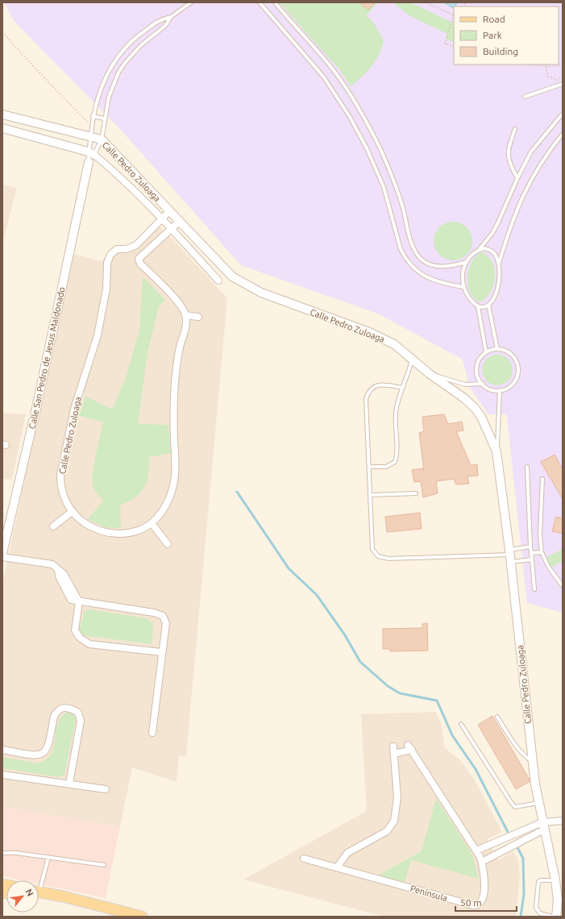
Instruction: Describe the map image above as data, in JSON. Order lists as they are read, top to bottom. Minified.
{"streets":{"street":["Calle Pedro Zuloaga","Calle San Pedro de Jesus Maldonado","Península"]},"legend":["Road","Park","Building"],"scale_bar":"50 m","north":"top right"}
